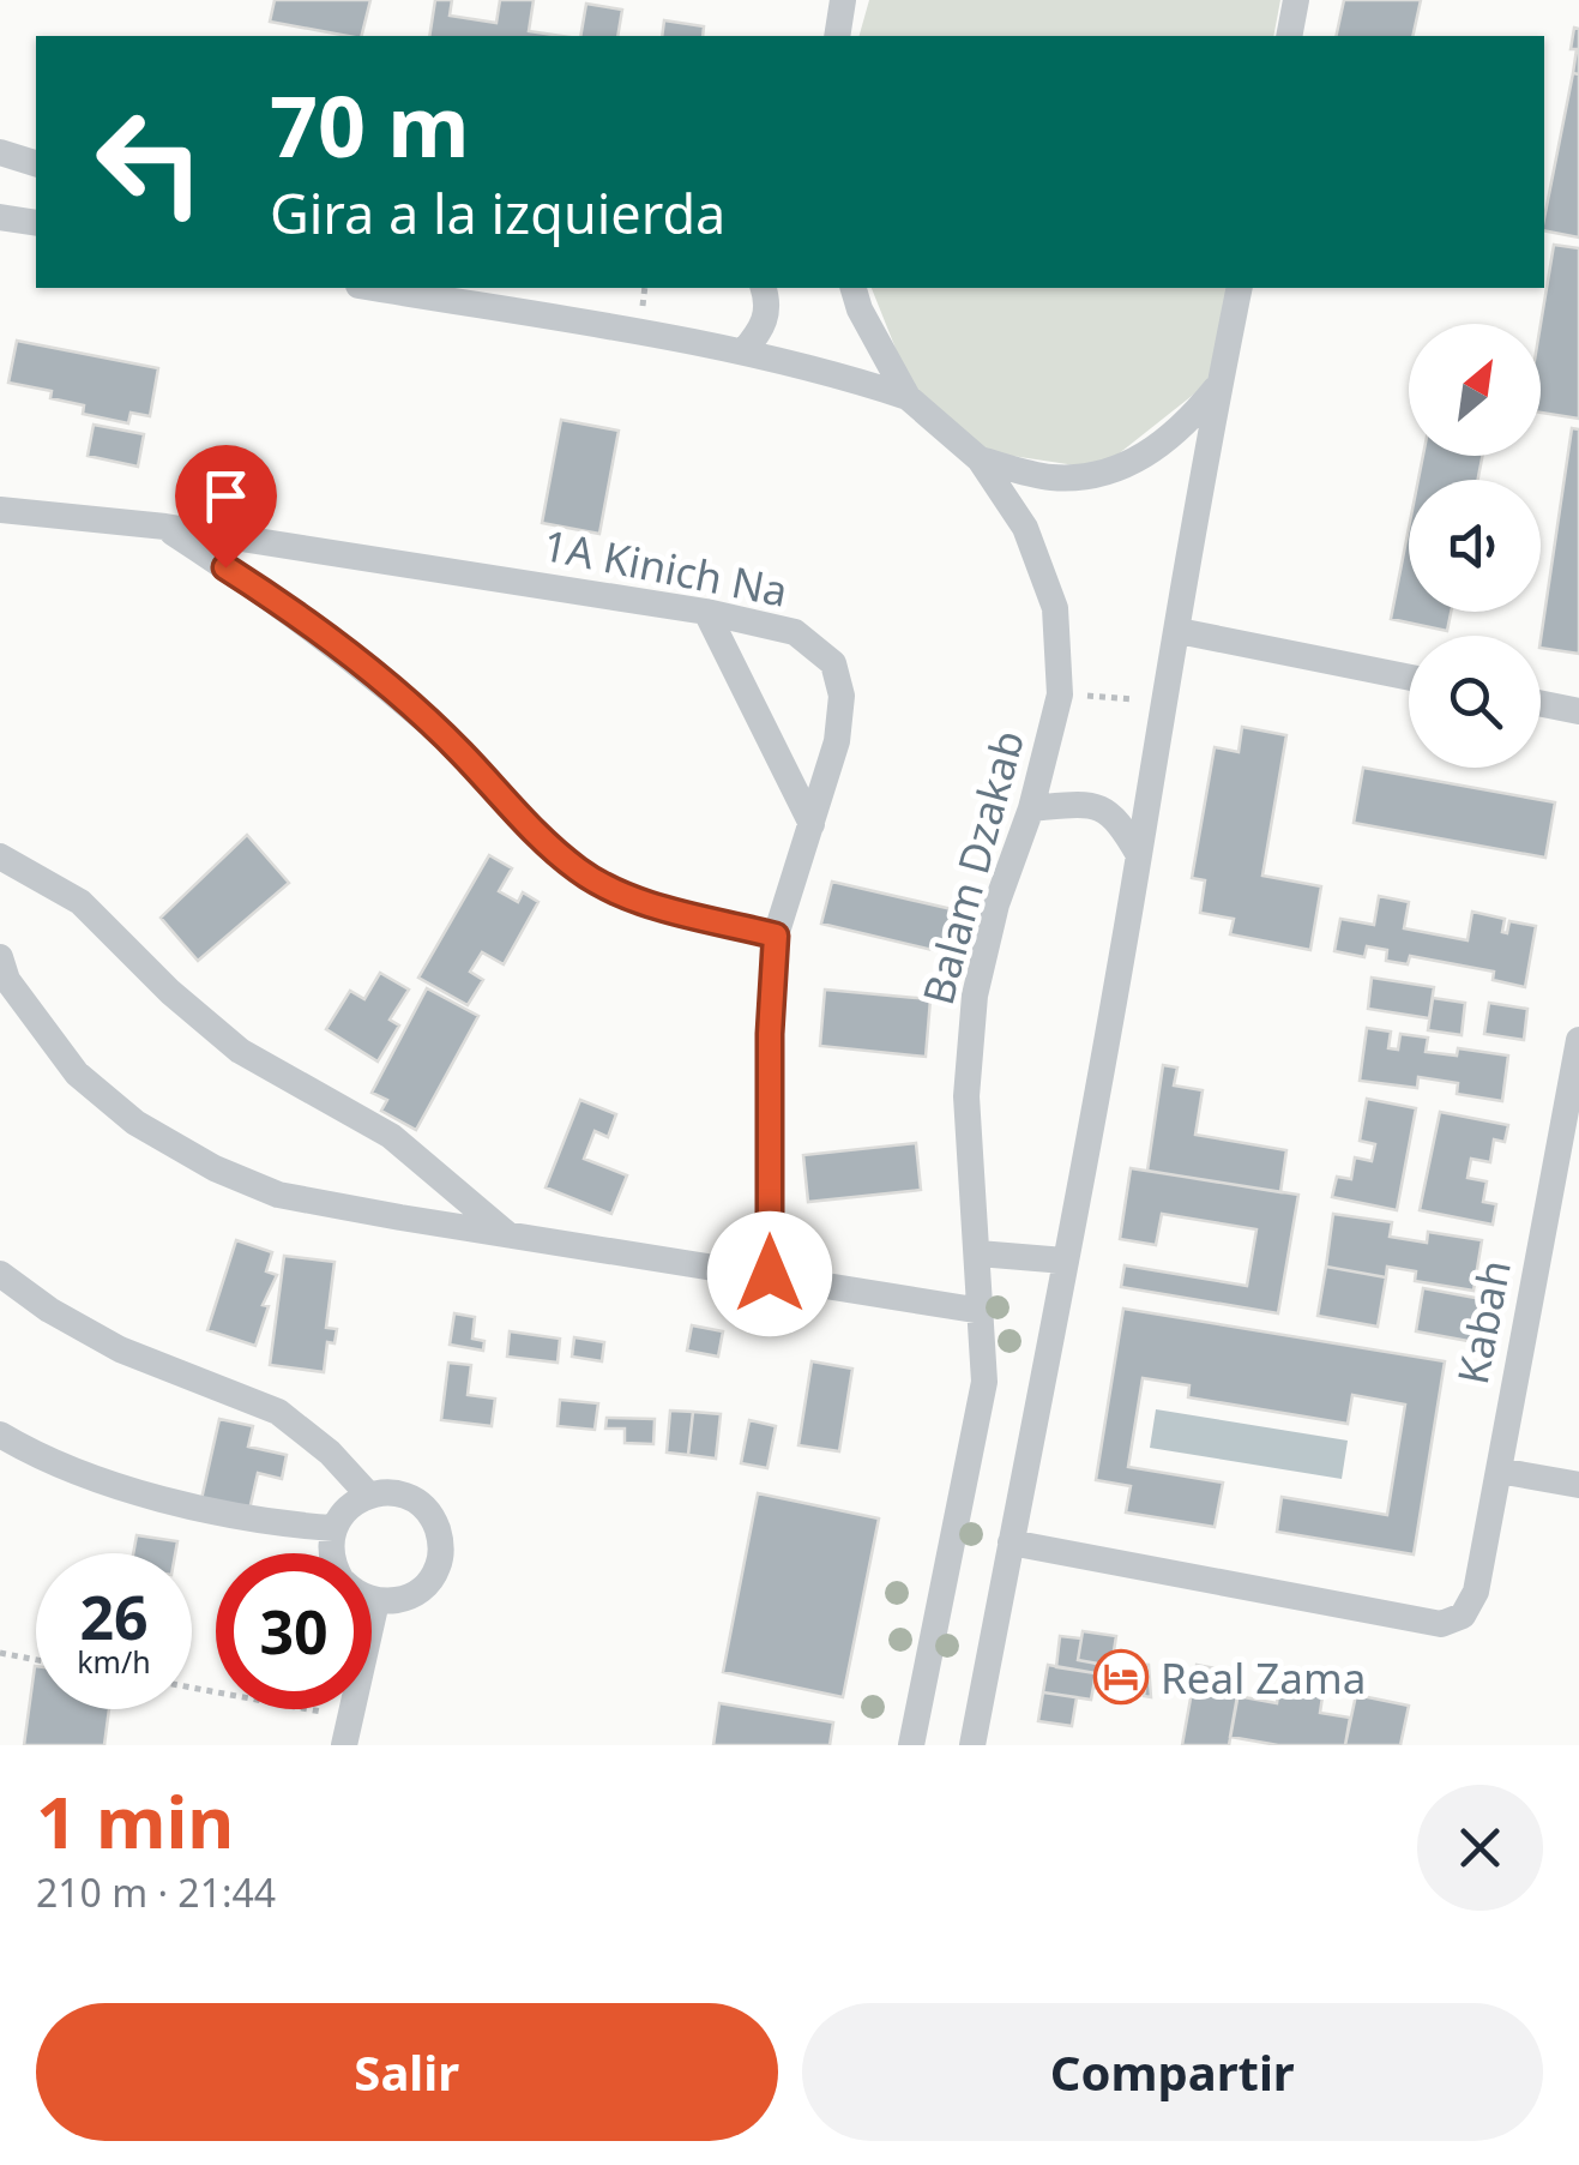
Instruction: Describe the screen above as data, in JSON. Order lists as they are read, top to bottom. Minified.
{"streets":{"street":["1A Kinich Na","Balam Dzakab","Kabah"]},"places":{"hotel":["Real Zama"]},"north":"top right","page":{"turn":["70 m","Gira a la izquierda"],"speed":"26 km/h","limit":"30","heading":["1 min","210 m · 21:44"],"buttons":["Salir","Compartir"]}}
